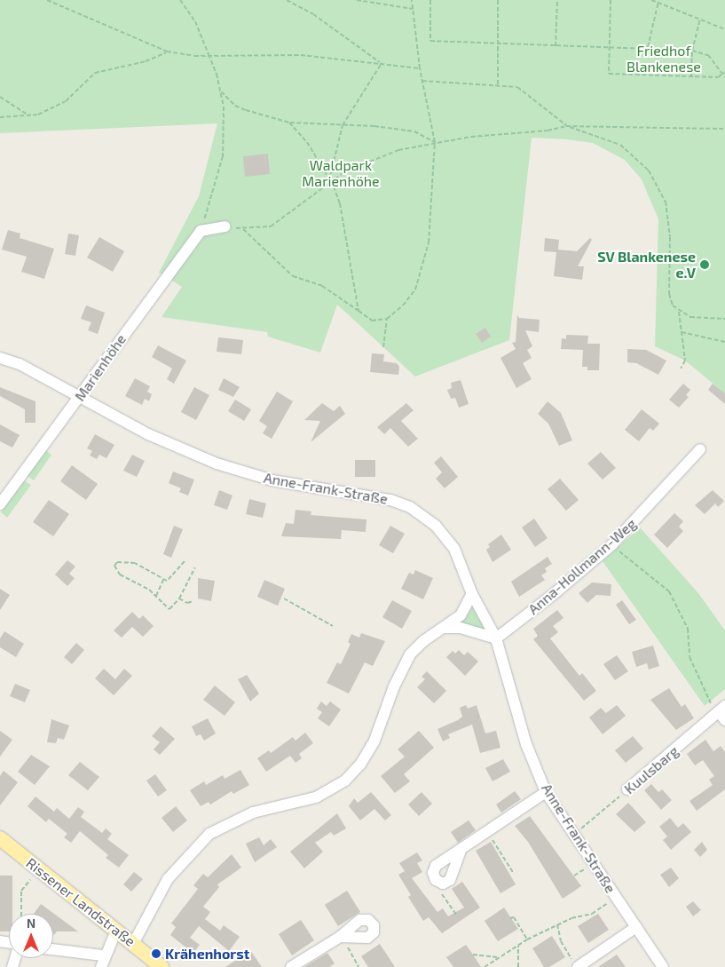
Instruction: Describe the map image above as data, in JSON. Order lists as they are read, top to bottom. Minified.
{"streets":{"main road":["Rissener Landstraße"],"street":["Marienhöhe","Anne-Frank-Straße","Anna-Hollmann-Weg","Kuulsbarg"]},"crossings":[["Marienhöhe","Anne-Frank-Straße"],["Anne-Frank-Straße","Anna-Hollmann-Weg"]],"parks":["Friedhof Blankenese","Waldpark Marienhöhe"],"places":["SV Blankenese e.V","Krähenhorst"],"north":"top"}
